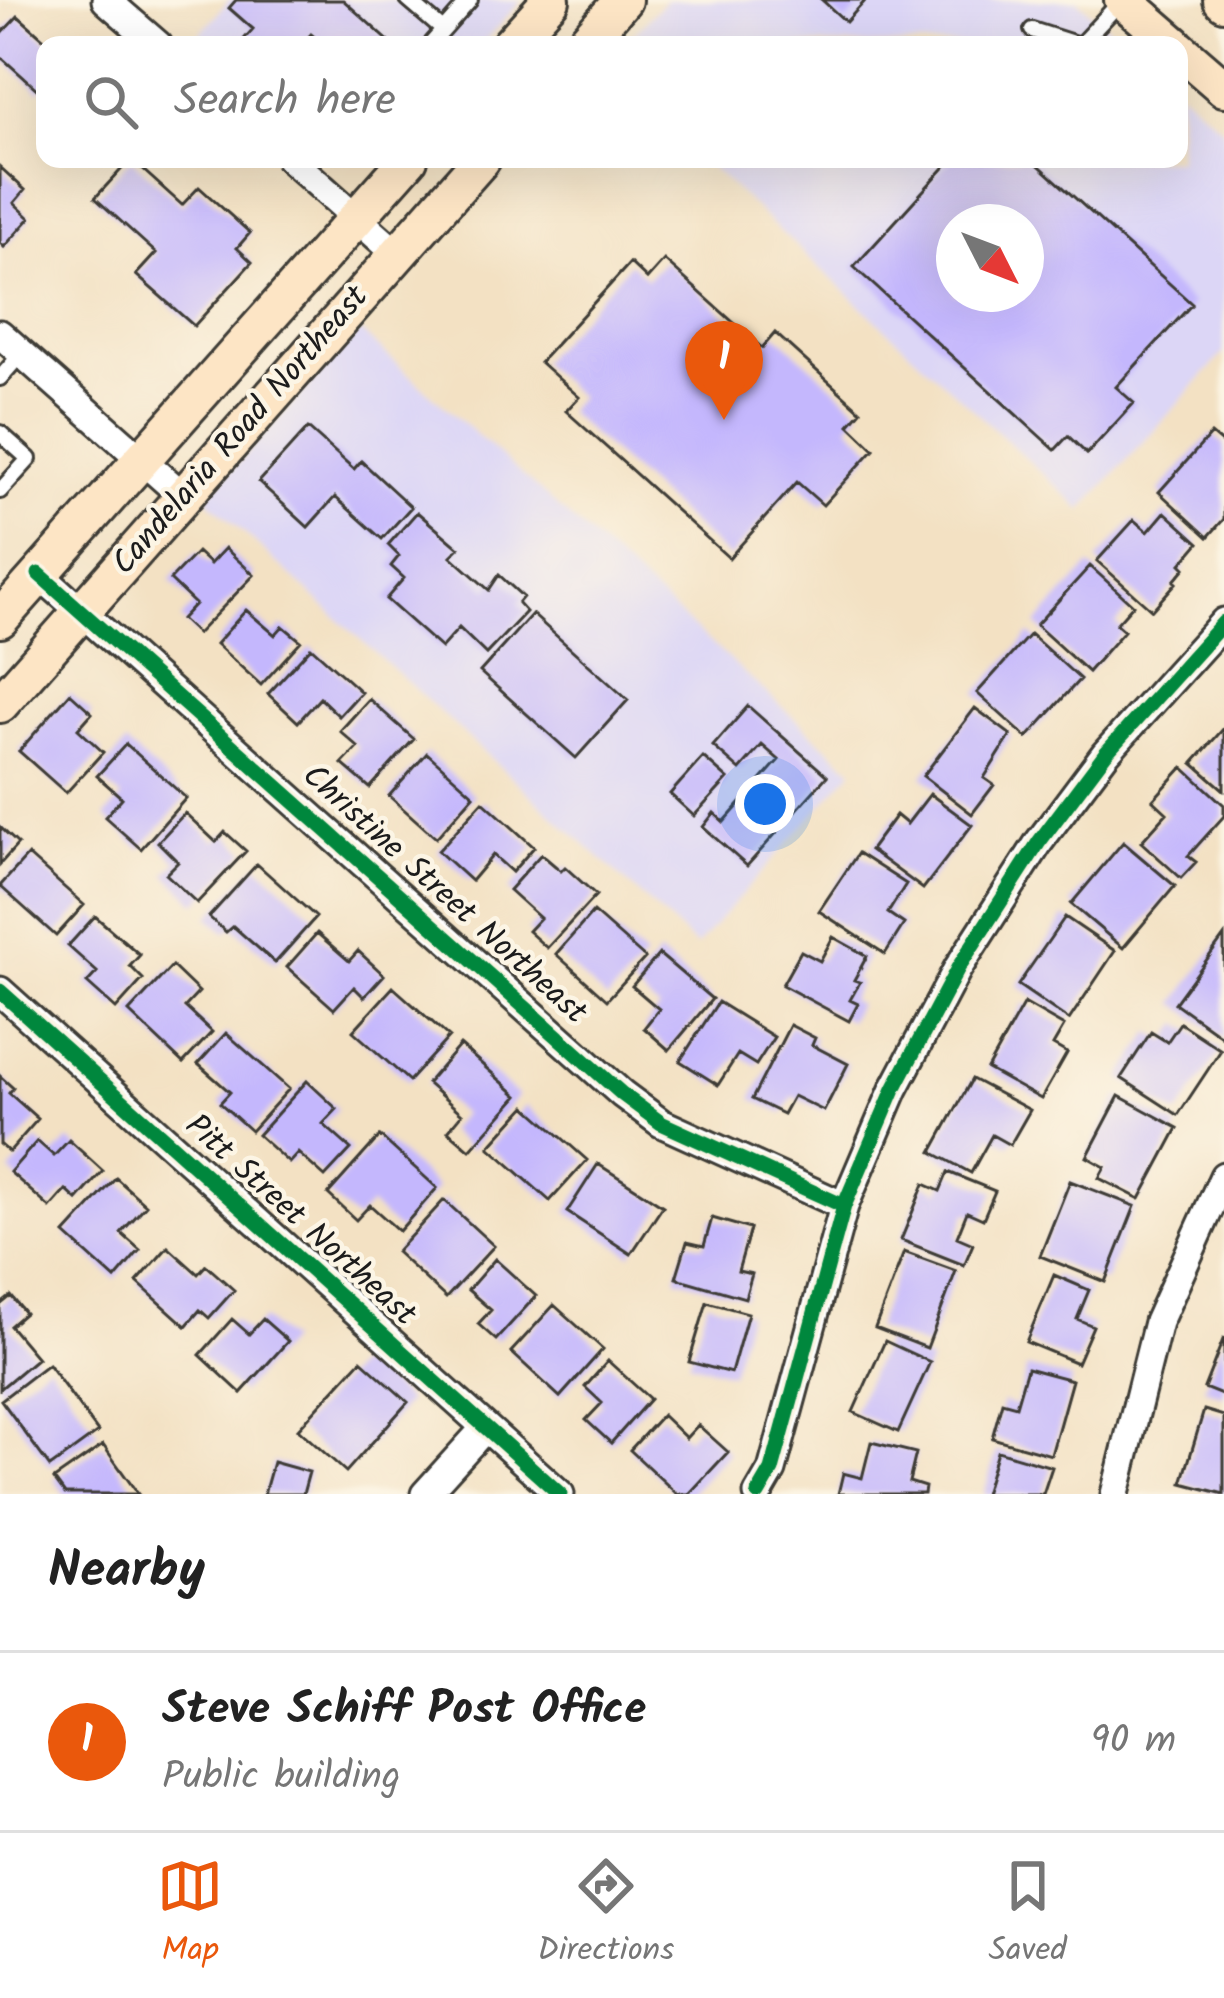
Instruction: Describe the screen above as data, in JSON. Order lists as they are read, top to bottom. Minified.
{"streets":{"main road":["Candelaria Road Northeast"],"street":["Christine Street Northeast","Pitt Street Northeast"]},"crossings":[["Candelaria Road Northeast","Christine Street Northeast"]],"north":"bottom right","page":{"search":"Search here","pins":"1","heading":"Nearby","list":[{"mark":"1","name":"Steve Schiff Post Office","note":"Public building","value":"90 m"}],"nav":["Map","Directions","Saved"]}}
